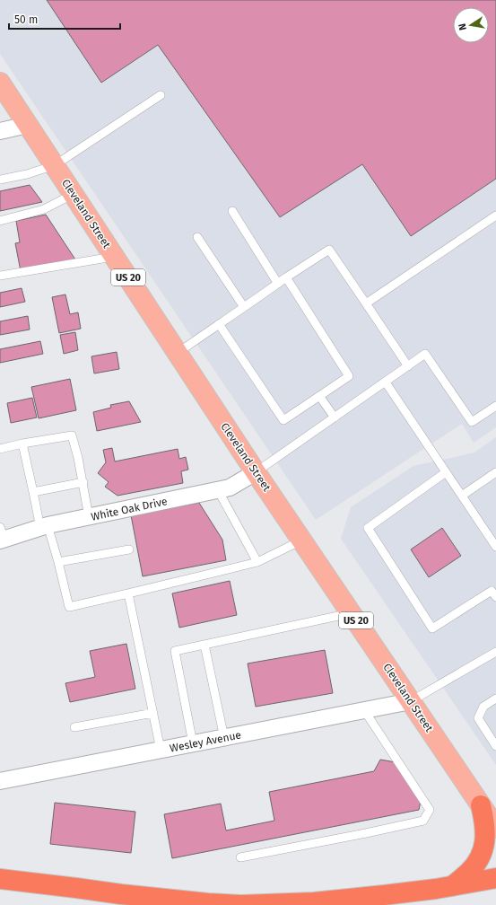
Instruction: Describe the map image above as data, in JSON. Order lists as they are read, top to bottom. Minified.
{"streets":{"main road":["Cleveland Street","US 20"],"street":["White Oak Drive","Wesley Avenue"]},"crossings":[["Cleveland Street","White Oak Drive"],["Cleveland Street","Wesley Avenue"]],"scale_bar":"50 m","north":"left"}
